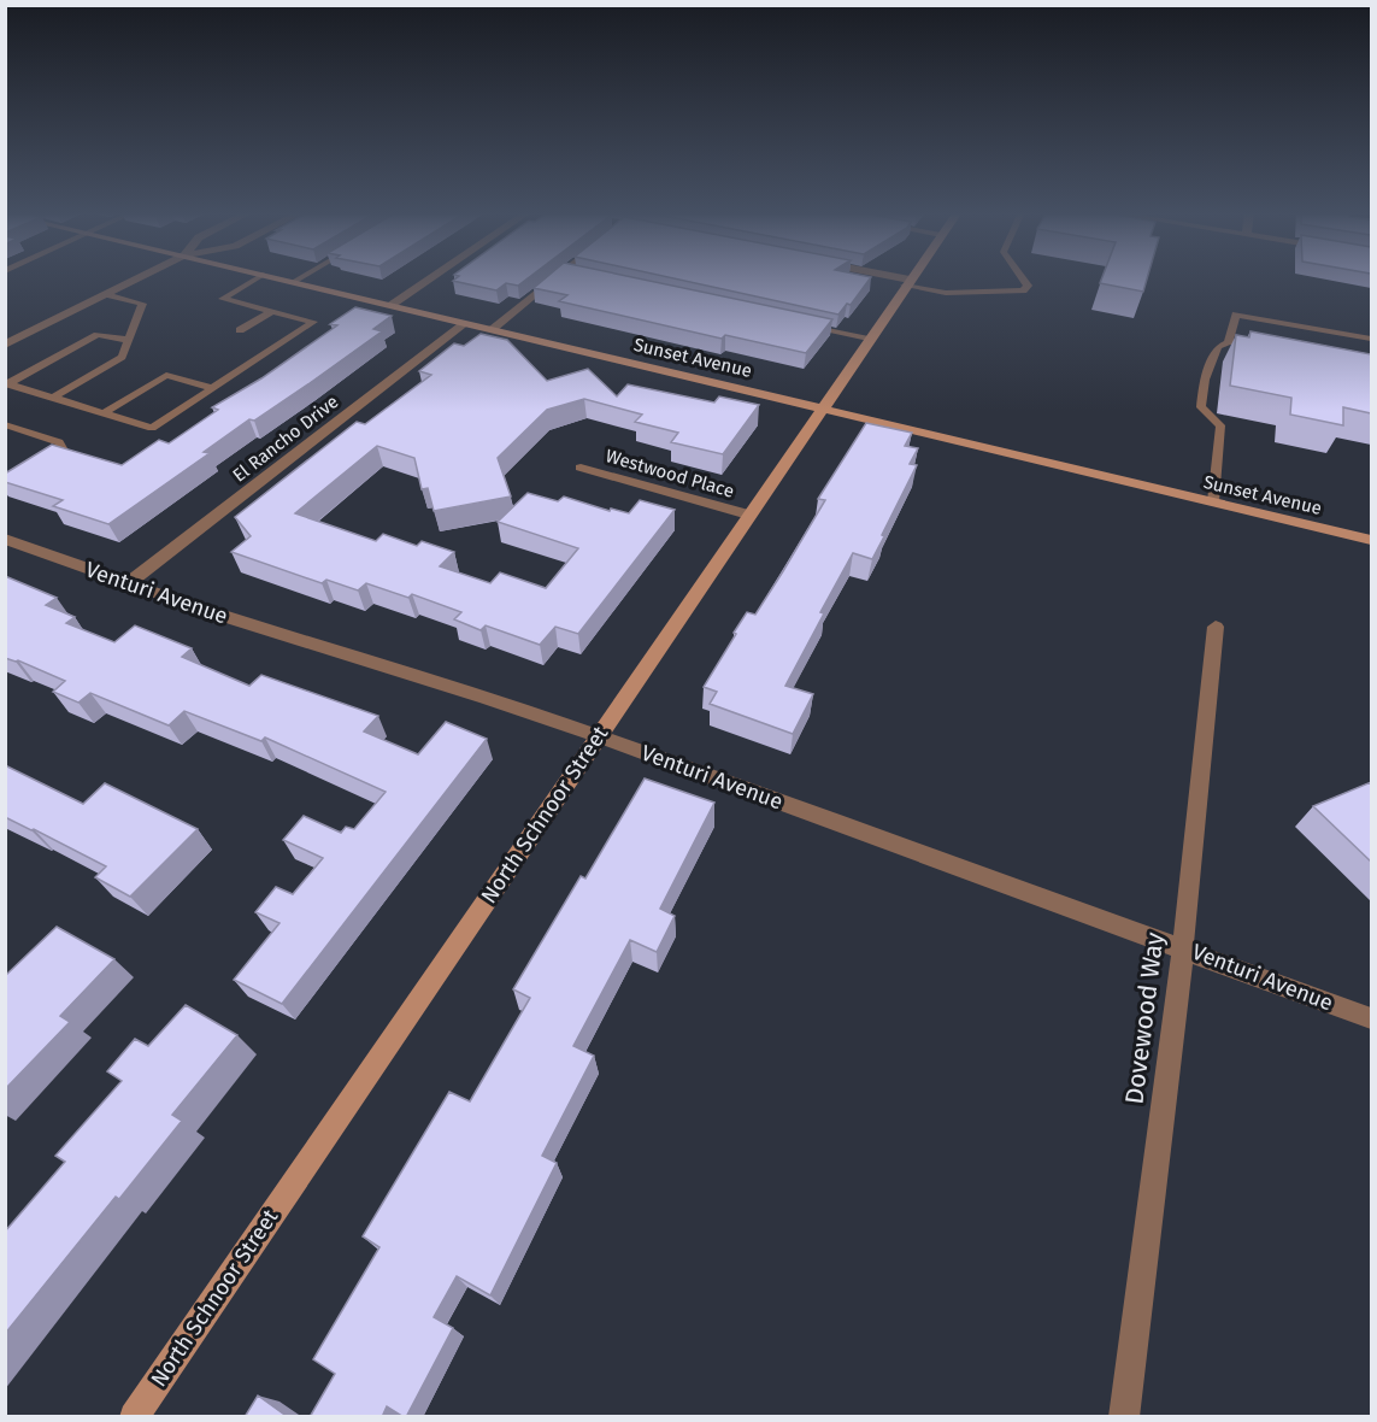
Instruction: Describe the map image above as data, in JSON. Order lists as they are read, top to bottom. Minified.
{"streets":{"main road":["Sunset Avenue","North Schnoor Street"],"street":["El Rancho Drive","Westwood Place","Venturi Avenue","Dovewood Way"]},"crossings":[["Sunset Avenue","El Rancho Drive"],["Sunset Avenue","North Schnoor Street"],["El Rancho Drive","Venturi Avenue"],["Westwood Place","North Schnoor Street"],["Venturi Avenue","North Schnoor Street"],["Venturi Avenue","Dovewood Way"]]}
